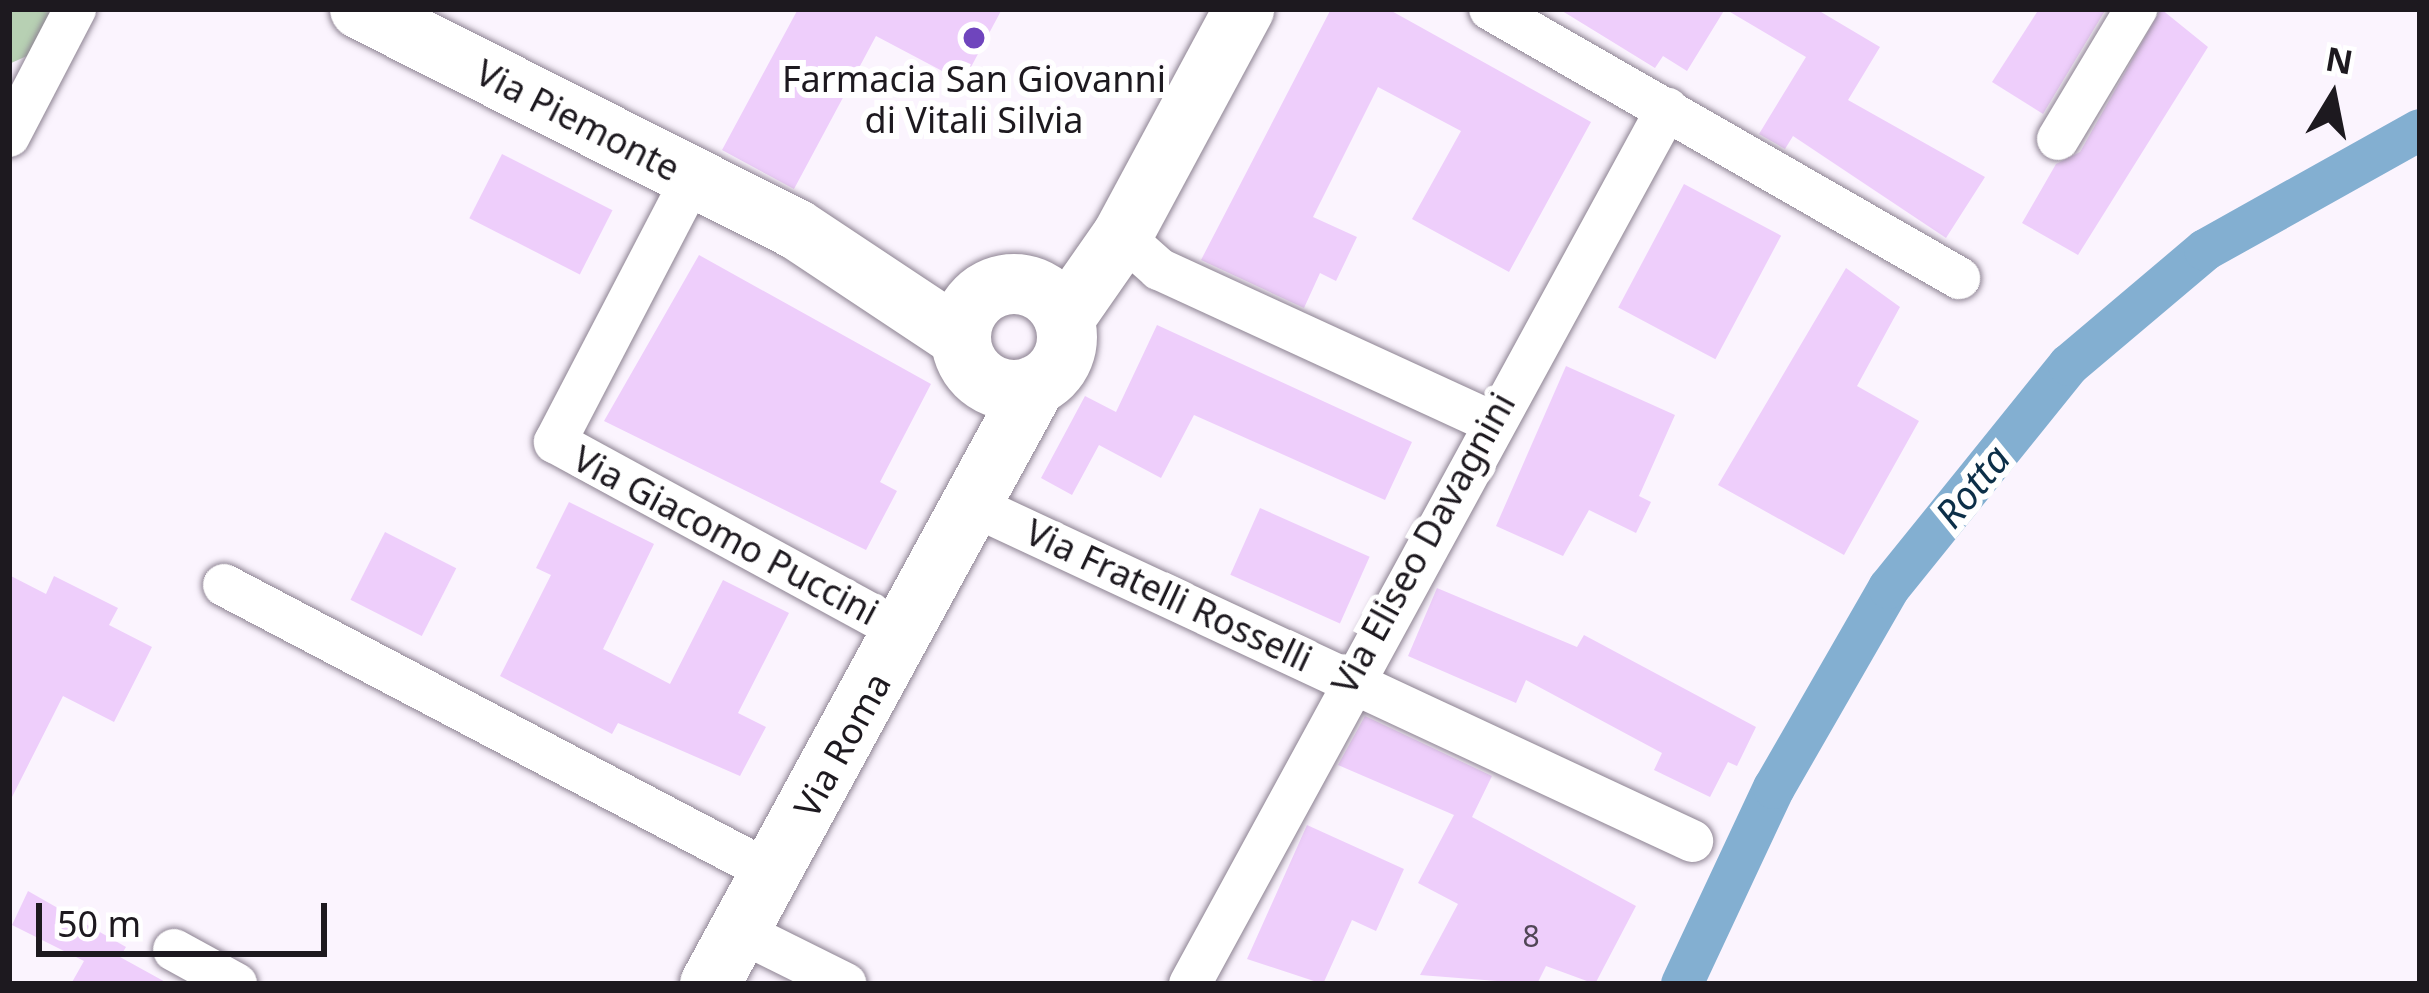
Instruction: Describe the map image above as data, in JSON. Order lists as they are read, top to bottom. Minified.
{"streets":{"street":["Via Piemonte","Via Giacomo Puccini","Via Eliseo Davagnini","Via Fratelli Rosselli","Via Roma"]},"crossings":[["Via Piemonte","Via Giacomo Puccini"],["Via Piemonte","Via Roma"],["Via Giacomo Puccini","Via Roma"],["Via Eliseo Davagnini","Via Fratelli Rosselli"],["Via Fratelli Rosselli","Via Roma"]],"water":["Rotta"],"places":["Farmacia San Giovanni di Vitali Silvia"],"house_numbers":["8"],"scale_bar":"50 m","north":"top"}
